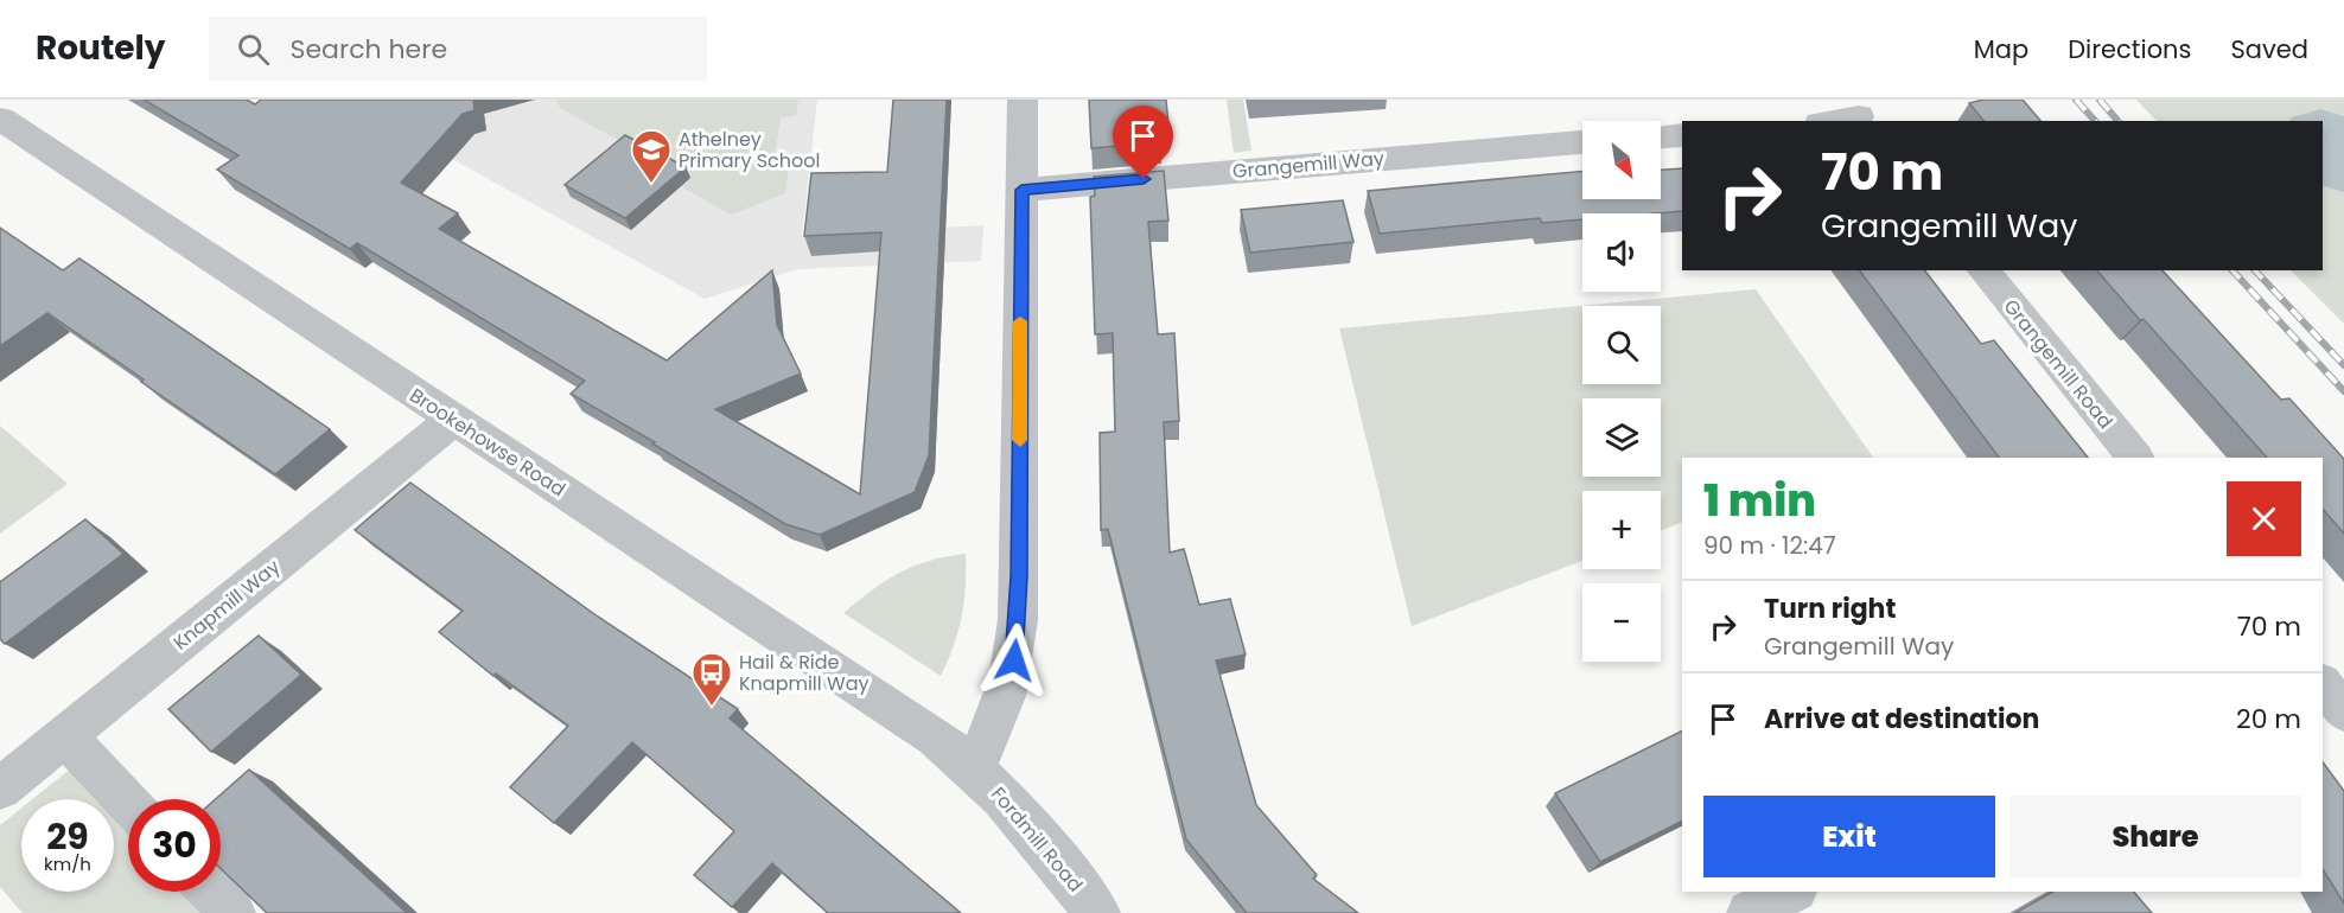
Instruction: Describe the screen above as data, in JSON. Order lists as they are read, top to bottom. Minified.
{"streets":{"street":["Grangemill Way","Grangemill Road","Brookehowse Road","Knapmill Way","Fordmill Road"]},"crossings":[["Brookehowse Road","Knapmill Way"],["Brookehowse Road","Fordmill Road"]],"places":{"school or university":["Athelney Primary School"],"bus stop":["Hail & Ride Knapmill Way"]},"north":"bottom right","page":{"header":"Routely","search":"Search here","nav":["Map","Directions","Saved"],"map_buttons":["+","−"],"turn":["70 m","Grangemill Way"],"heading":["1 min","90 m · 12:47"],"list":[{"name":"Turn right","note":"Grangemill Way","value":"70 m"},{"name":"Arrive at destination","value":"20 m"}],"buttons":["Exit","Share"],"speed":"29 km/h","limit":"30"}}
